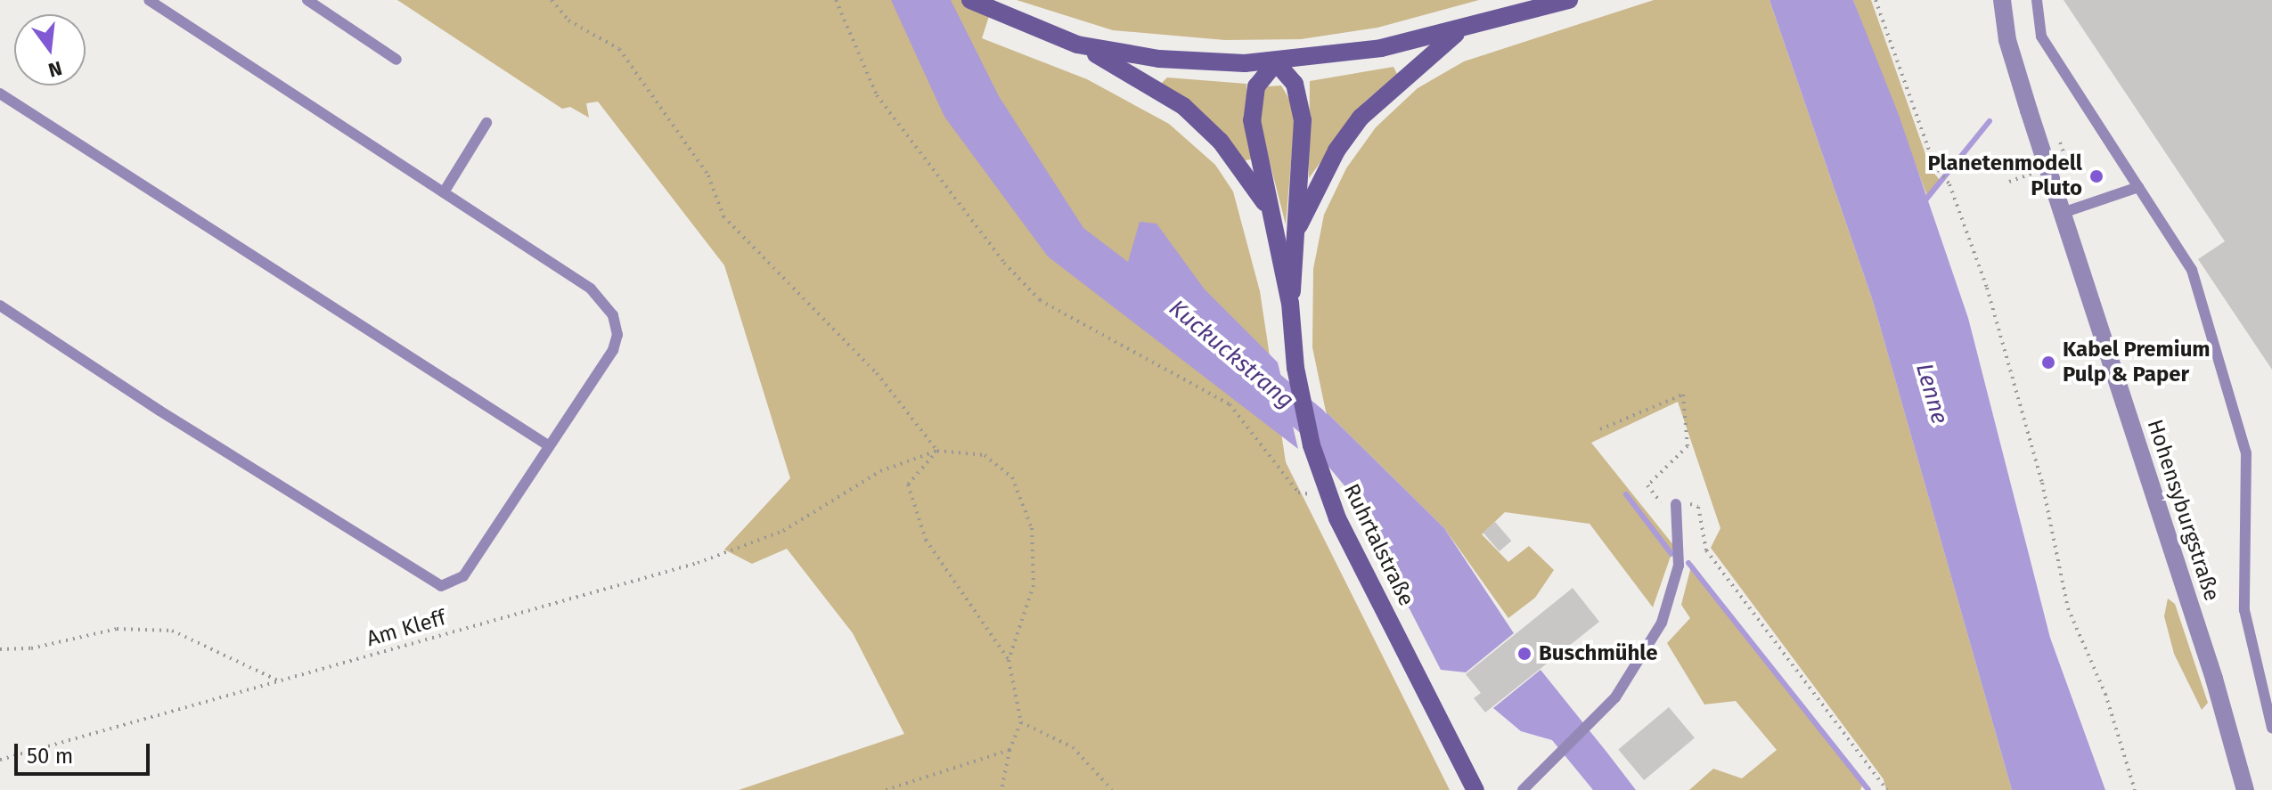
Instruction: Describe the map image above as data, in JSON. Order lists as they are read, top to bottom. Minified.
{"streets":{"main road":["Ruhrtalstraße"],"street":["Hohensyburgstraße"],"path":["Am Kleff"]},"water":["Kuckuckstrang","Lenne"],"places":["Planetenmodell Pluto","Kabel Premium Pulp & Paper","Buschmühle"],"scale_bar":"50 m","north":"bottom"}
